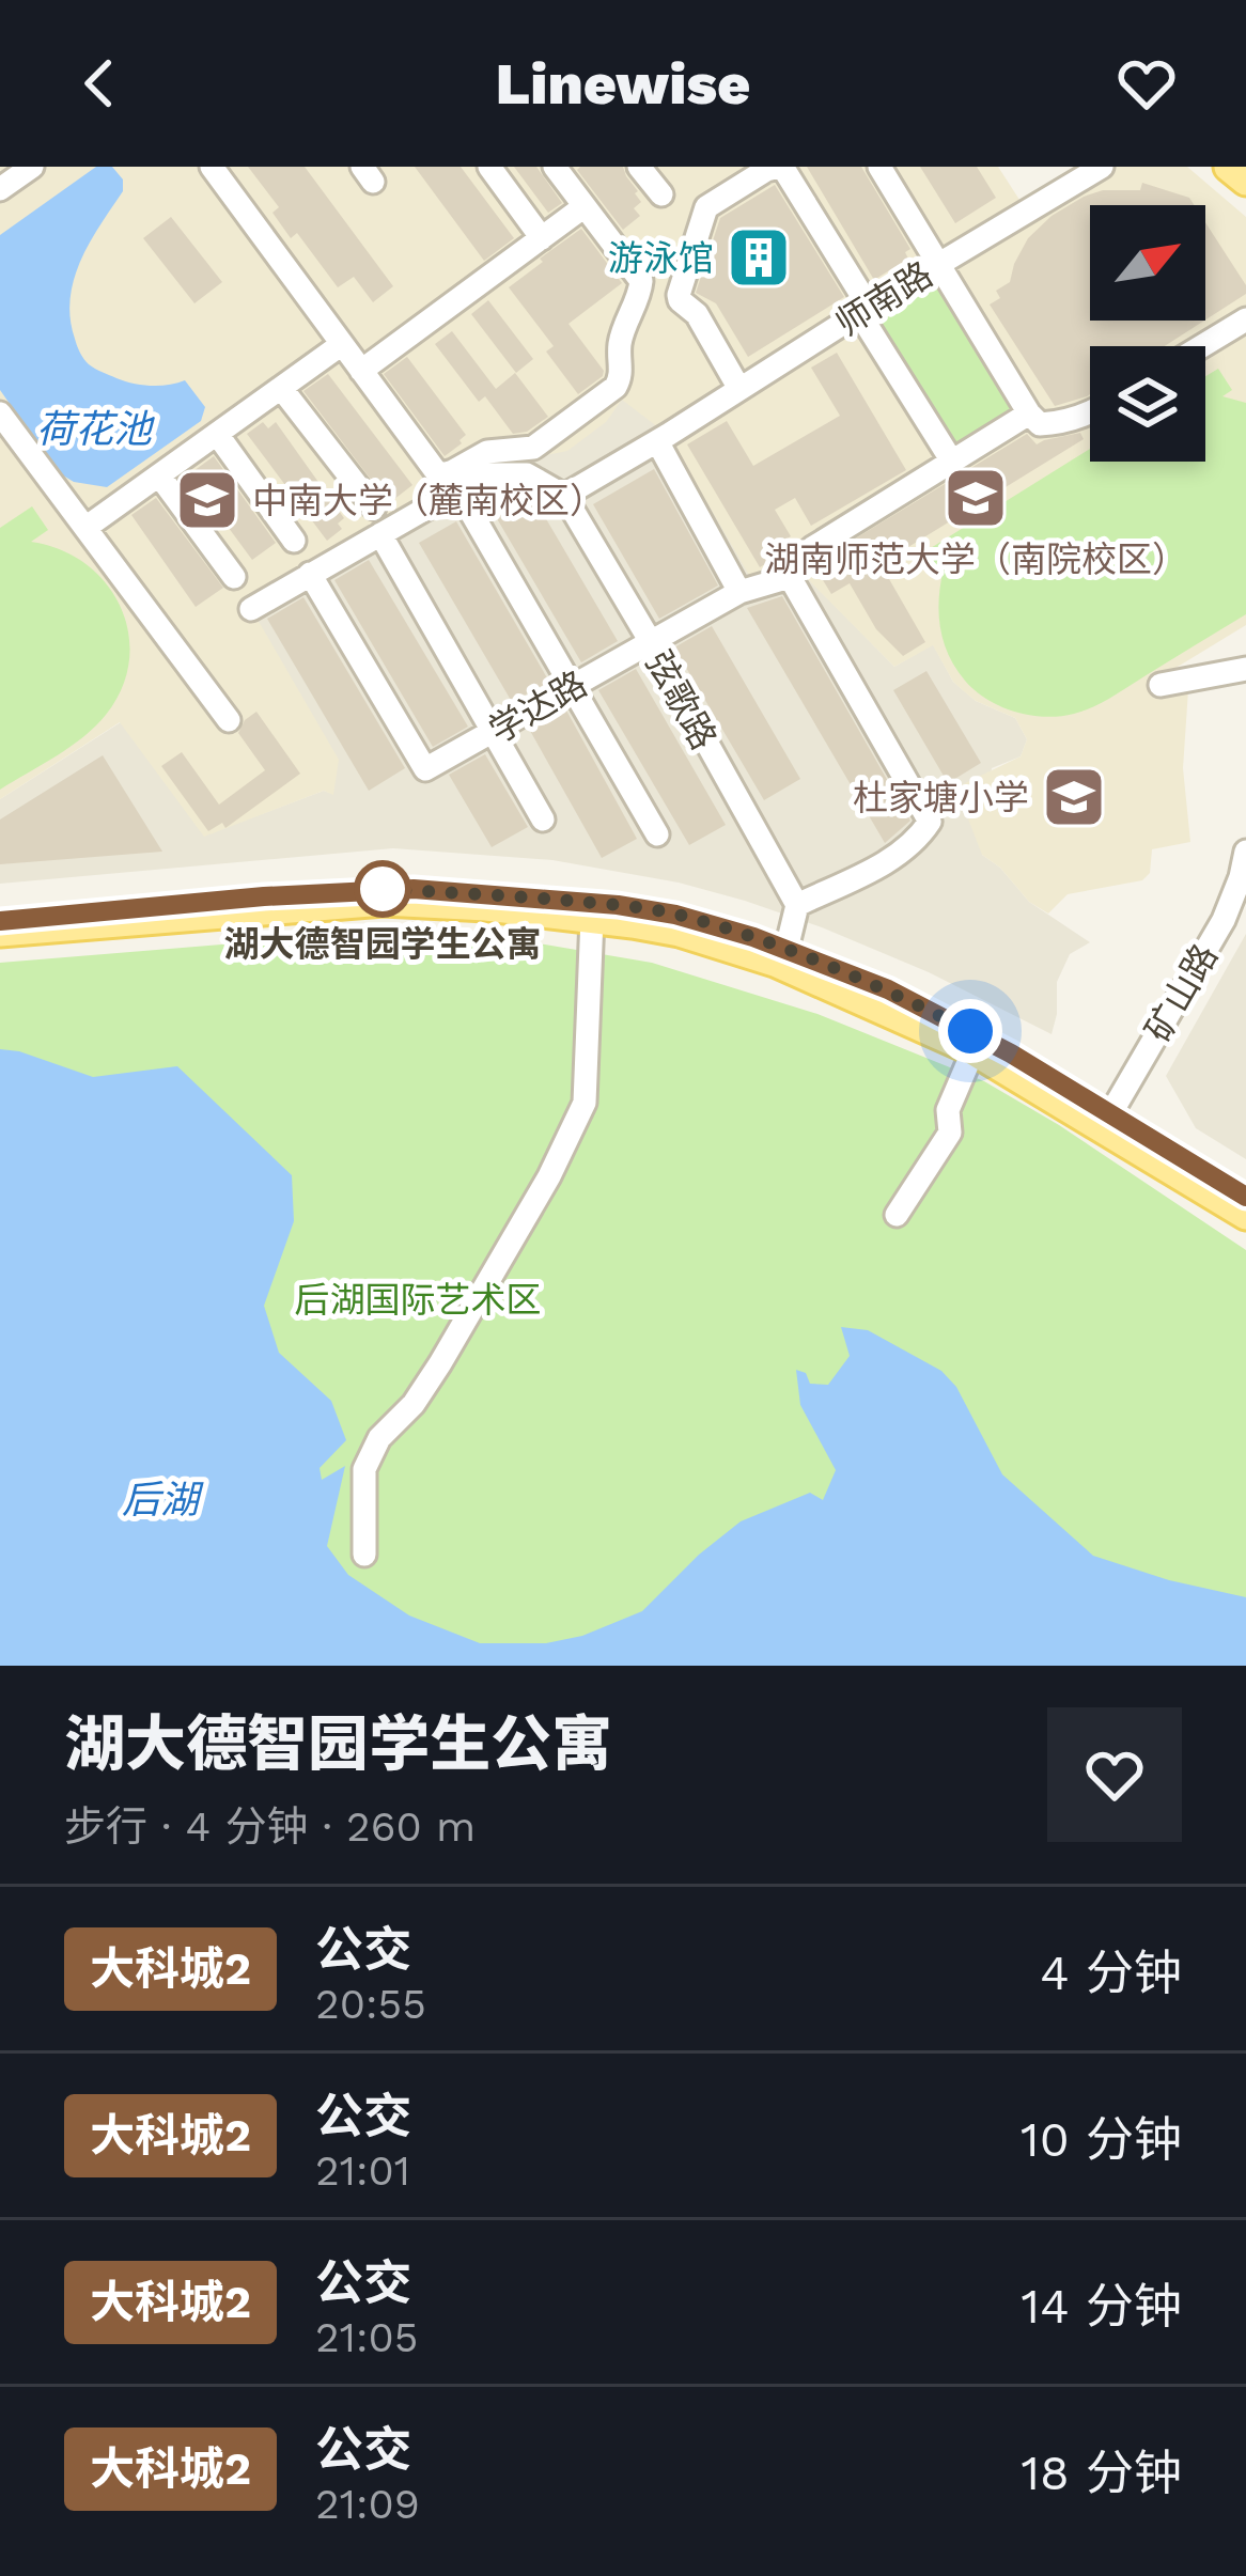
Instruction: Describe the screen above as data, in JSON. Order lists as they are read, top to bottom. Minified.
{"streets":{"street":["师南路","弦歌路","学达路","矿山路"]},"crossings":[["师南路","弦歌路"],["弦歌路","学达路"]],"water":["荷花池","后湖"],"parks":["后湖国际艺术区"],"places":{"building":["游泳馆"],"school or university":["湖南师范大学（南院校区）","中南大学（麓南校区）","杜家塘小学"],"other":["湖大德智园学生公寓"]},"lines":["bus line 大科城2"],"north":"top right","page":{"header":"Linewise","heading":["湖大德智园学生公寓","步行 · 4 分钟 · 260 m"],"list":[{"mark":"大科城2","name":"公交","note":"20:55","value":"4 分钟"},{"mark":"大科城2","name":"公交","note":"21:01","value":"10 分钟"},{"mark":"大科城2","name":"公交","note":"21:05","value":"14 分钟"},{"mark":"大科城2","name":"公交","note":"21:09","value":"18 分钟"}]}}
